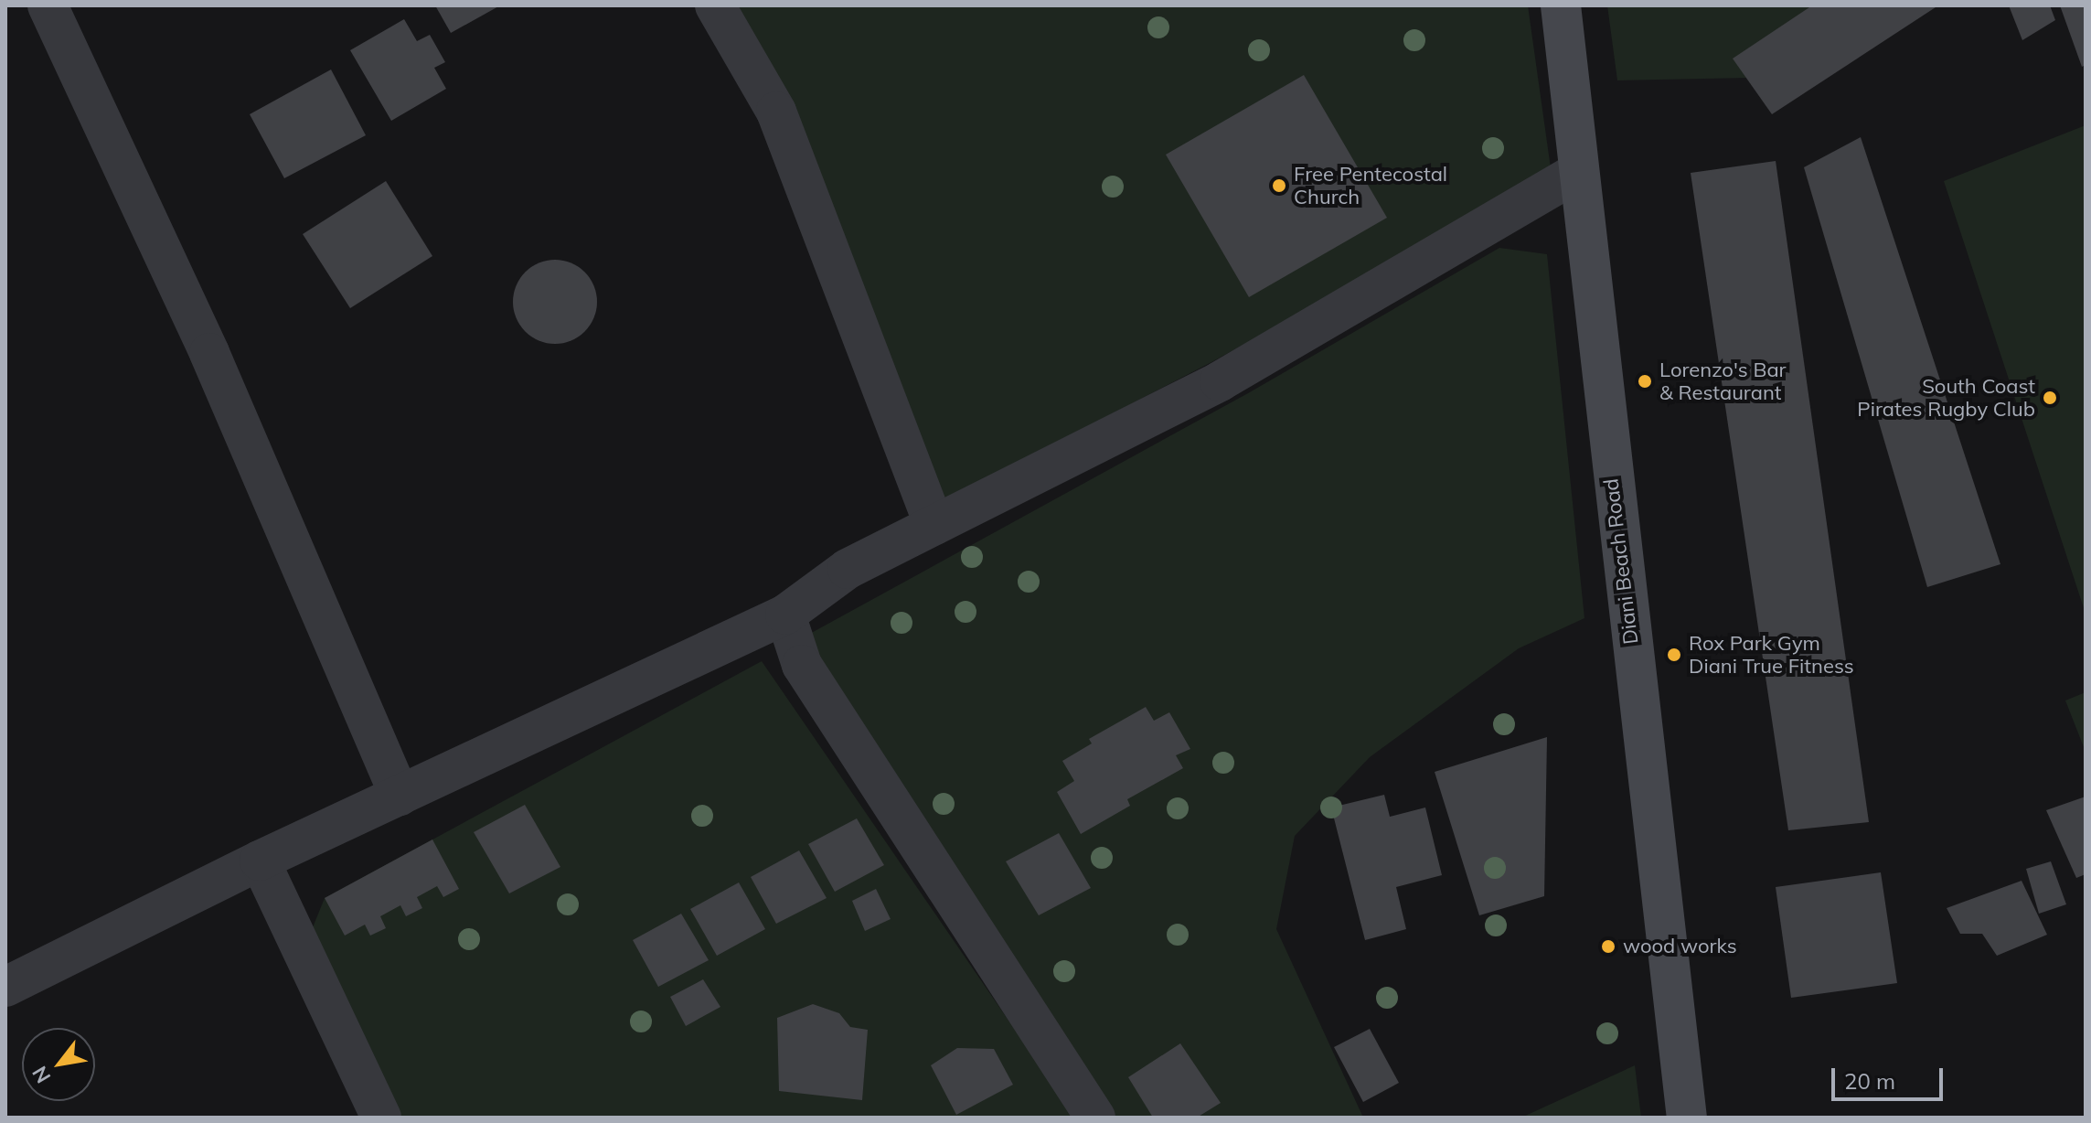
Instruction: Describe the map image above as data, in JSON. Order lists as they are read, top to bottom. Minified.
{"streets":{"main road":["Diani Beach Road"]},"places":["Free Pentecostal Church","Lorenzo's Bar & Restaurant","South Coast Pirates Rugby Club","Rox Park Gym Diani True Fitness","wood works"],"scale_bar":"20 m","north":"bottom left"}
